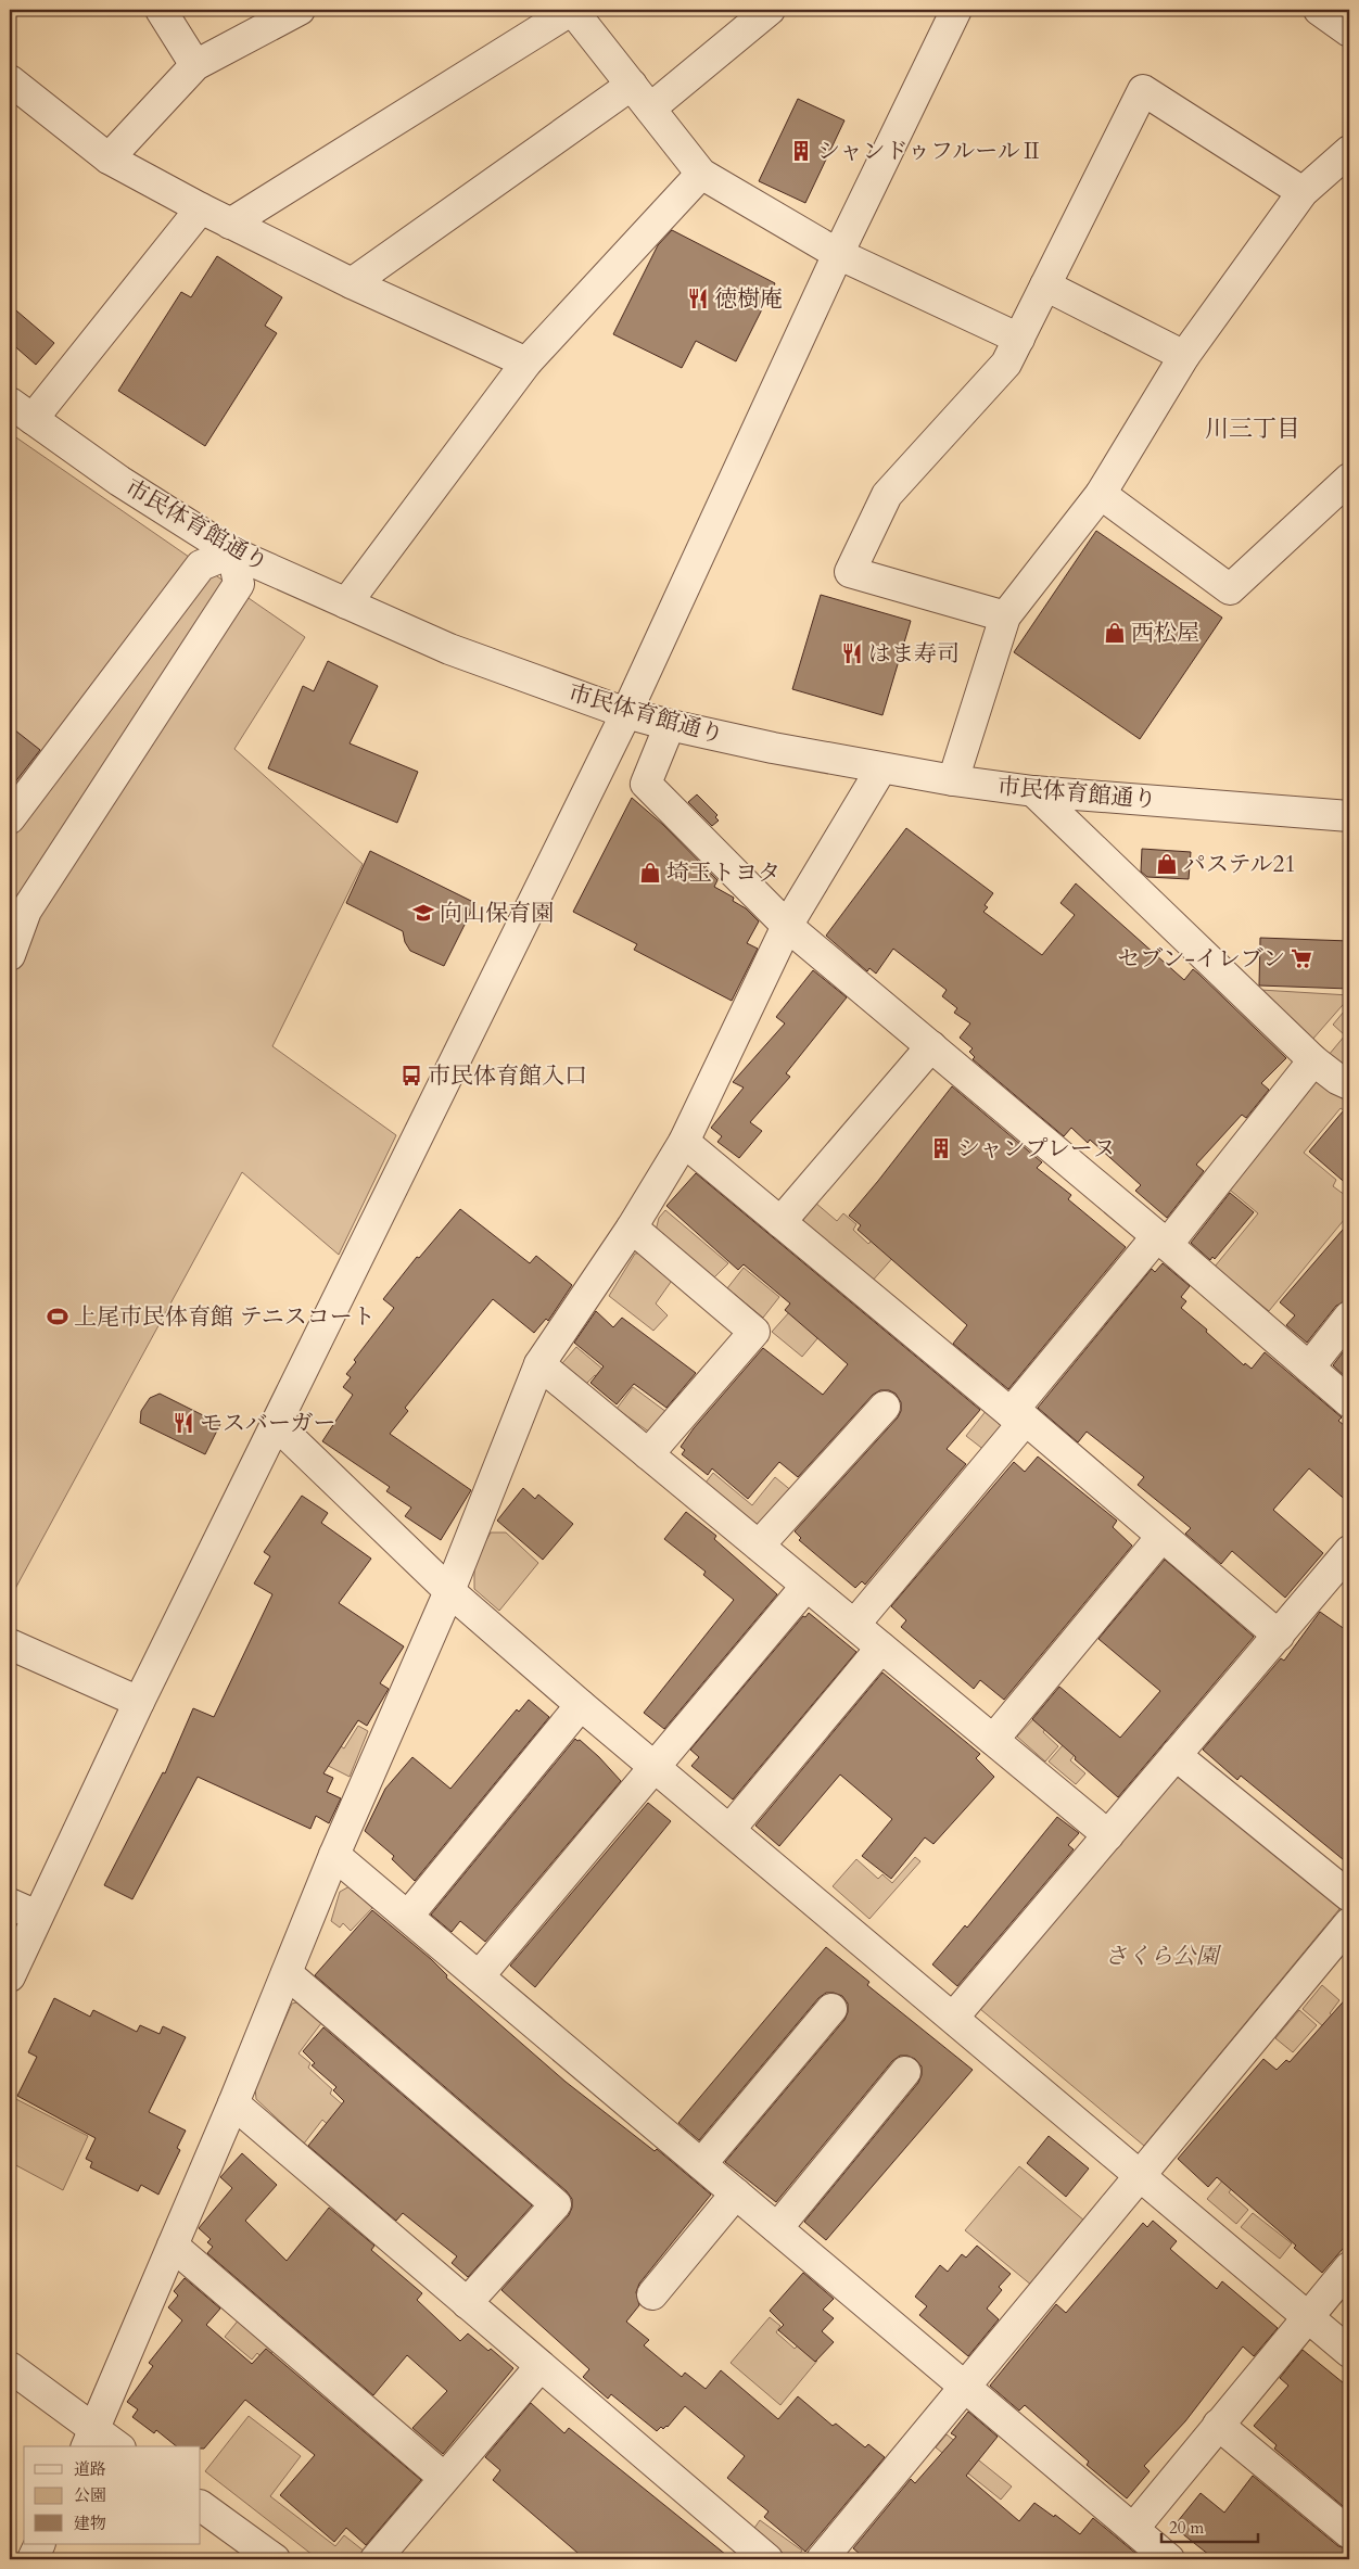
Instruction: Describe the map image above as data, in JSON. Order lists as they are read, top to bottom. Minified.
{"streets":{"street":["市民体育館通り"]},"districts":["川三丁目"],"parks":["さくら公園"],"places":{"building":["シャンドゥフルールⅡ","シャンプレーヌ"],"restaurant":["徳樹庵","はま寿司","モスバーガー"],"shop":["西松屋","パステル21","埼玉トヨタ"],"school or university":["向山保育園"],"supermarket":["セブン-イレブン"],"bus stop":["市民体育館入口"],"sports":["上尾市民体育館 テニスコート"]},"legend":["道路","公園","建物"],"scale_bar":"20 m"}
